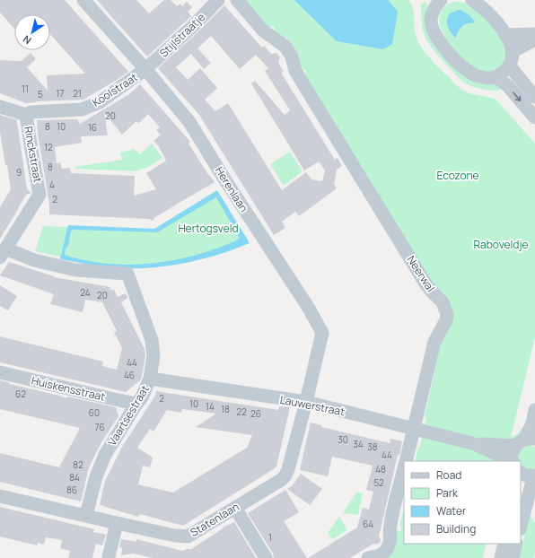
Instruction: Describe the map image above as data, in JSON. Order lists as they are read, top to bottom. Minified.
{"streets":{"street":["Stijlstraatje","Koolstraat","Rinckstraat","Herenlaan","Neerwal","Huiskensstraat","Lauwerstraat","Vaartsestraat","Statenlaan"]},"crossings":[["Stijlstraatje","Koolstraat"],["Stijlstraatje","Herenlaan"],["Koolstraat","Rinckstraat"],["Koolstraat","Herenlaan"],["Rinckstraat","Vaartsestraat"],["Herenlaan","Lauwerstraat"],["Herenlaan","Statenlaan"],["Neerwal","Lauwerstraat"],["Huiskensstraat","Vaartsestraat"],["Lauwerstraat","Vaartsestraat"],["Lauwerstraat","Statenlaan"],["Vaartsestraat","Statenlaan"]],"parks":["Ecozone","Hertogsveld","Raboveldje"],"house_numbers":["11","17","21","5","20","8","10","16","12","8","9","4","2","24","20","44","46","62","2","10","14","18","22","60","26","76","30","34","38","44","82","48","84","52","86","64","1"],"legend":["Road","Park","Water","Building"],"north":"bottom left"}
